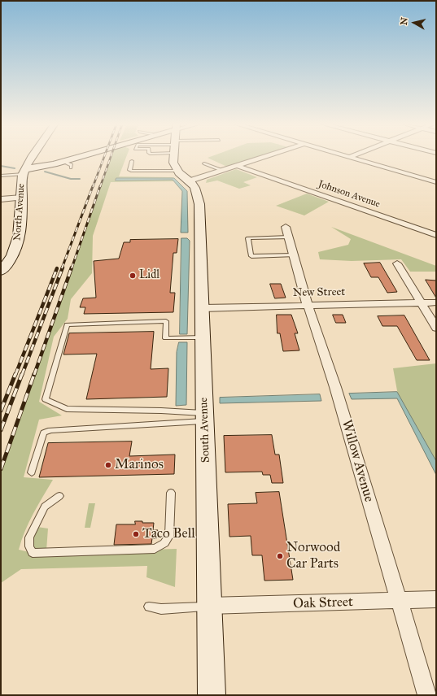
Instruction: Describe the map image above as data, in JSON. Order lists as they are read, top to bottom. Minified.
{"streets":{"main road":["North Avenue","South Avenue"],"street":["Johnson Avenue","New Street","Willow Avenue","Oak Street"]},"crossings":[["New Street","South Avenue"],["New Street","Willow Avenue"],["South Avenue","Oak Street"],["Willow Avenue","Oak Street"]],"places":["Lidl","Marinos","Taco Bell","Norwood Car Parts"],"north":"left"}
